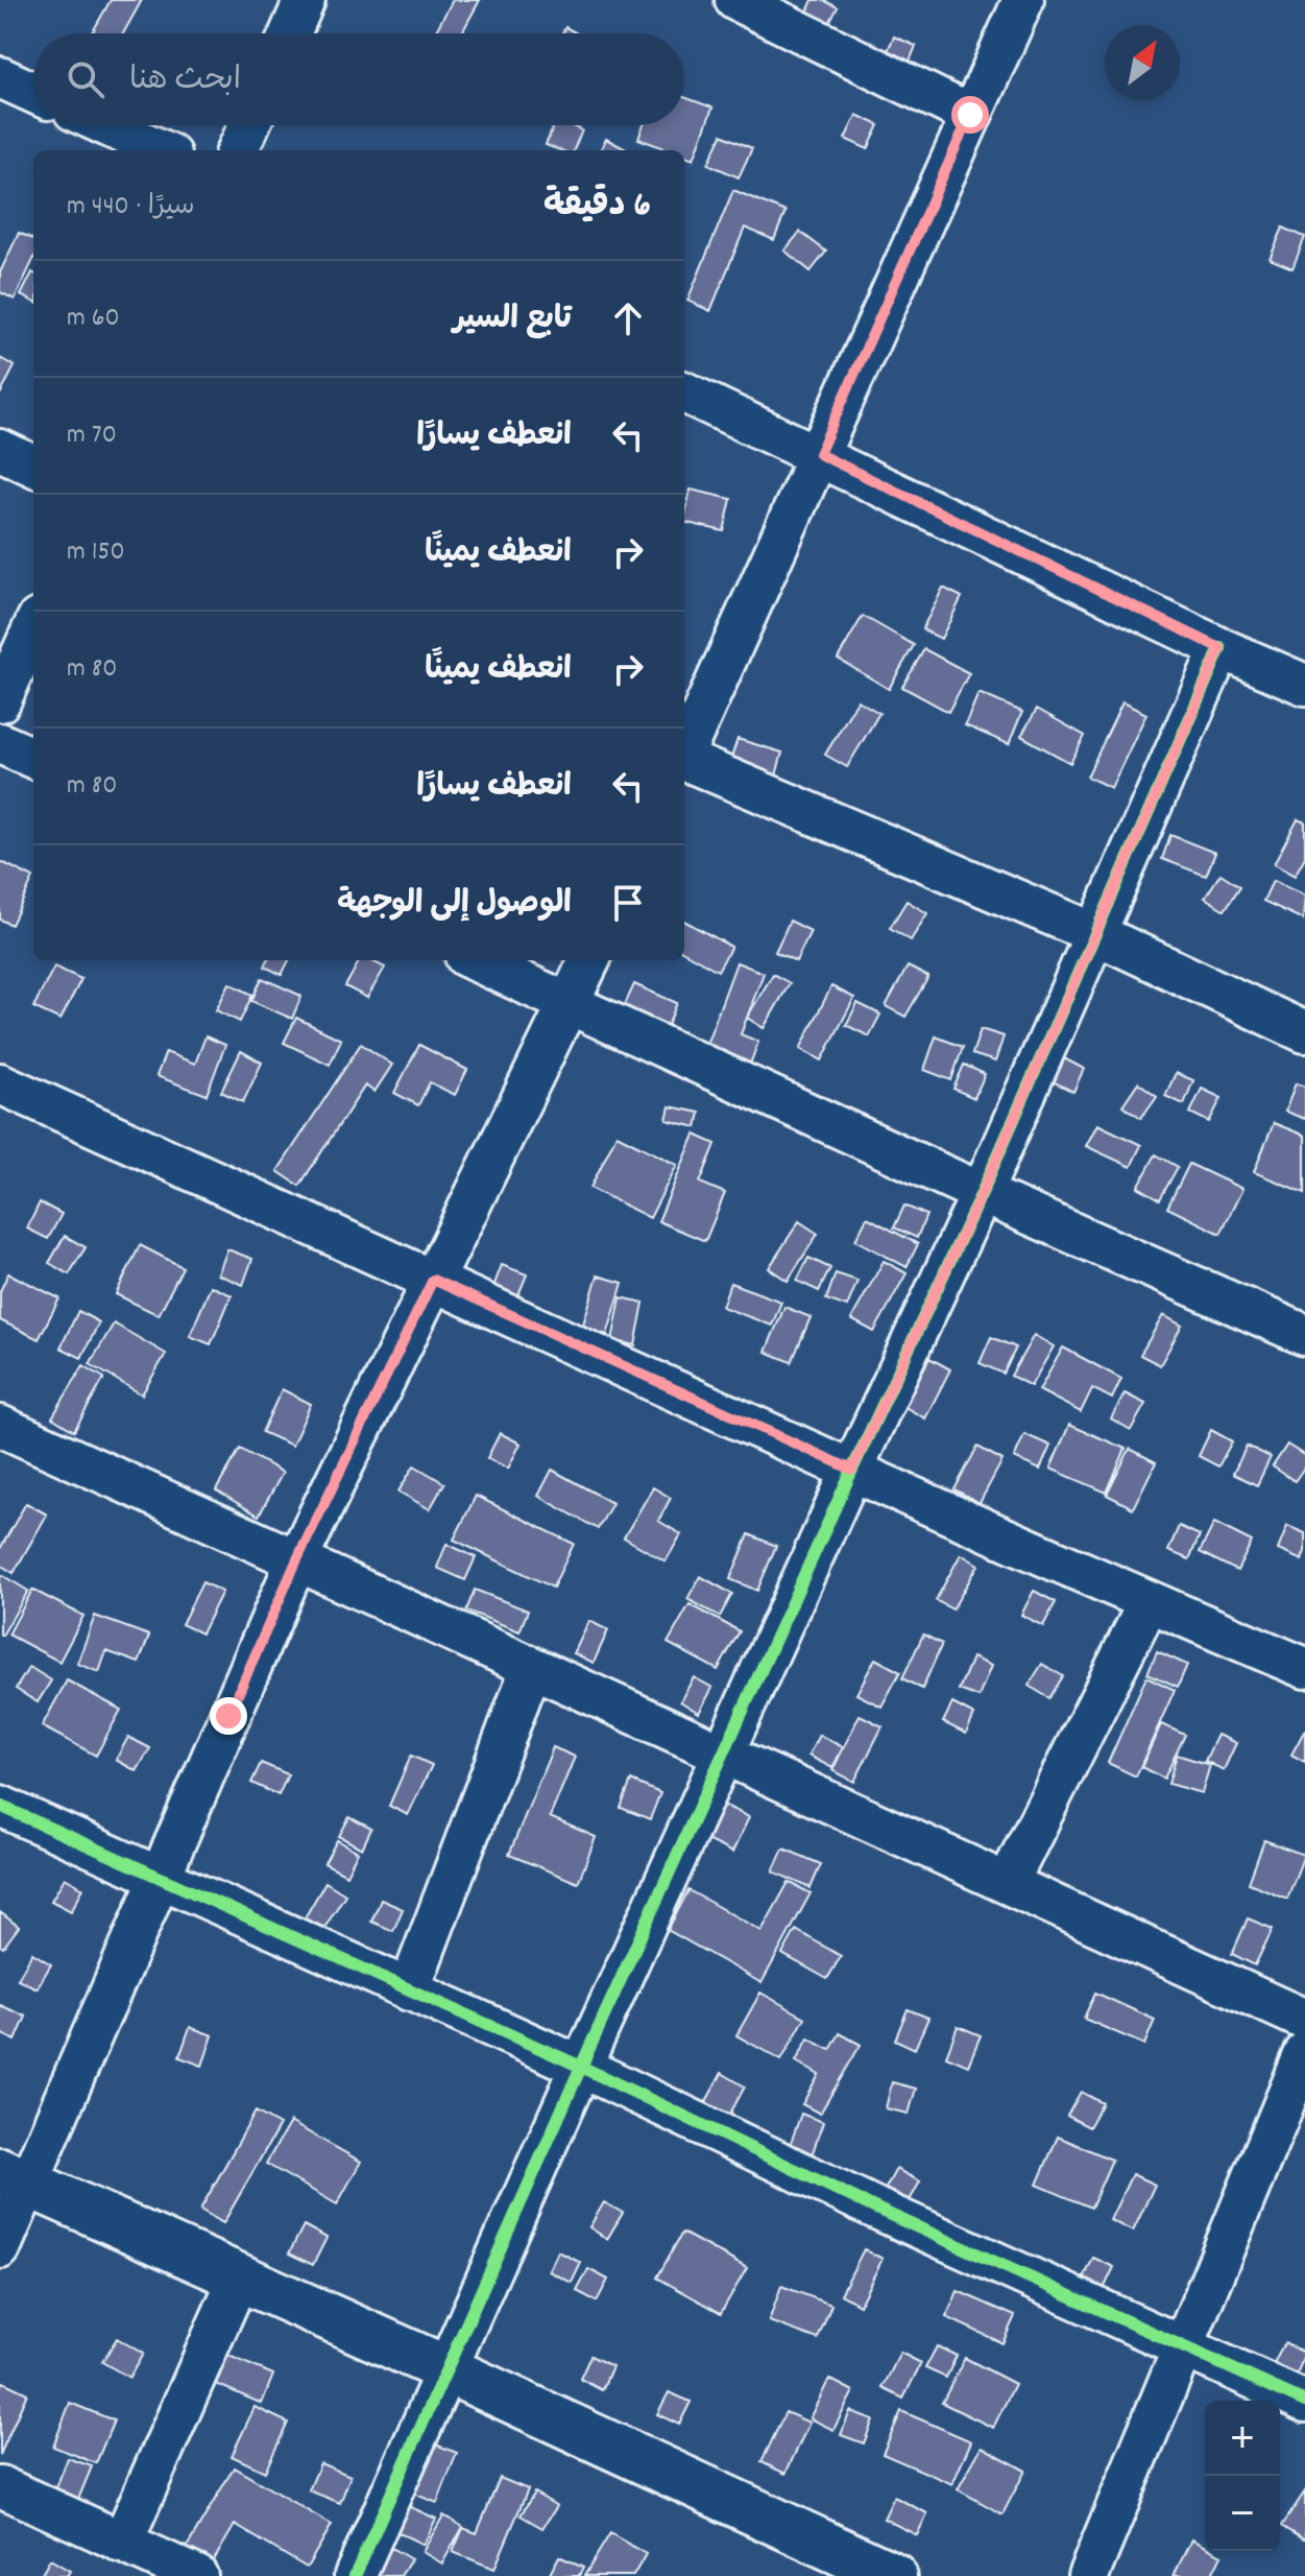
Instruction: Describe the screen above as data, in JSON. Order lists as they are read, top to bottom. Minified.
{"north":"top right","page":{"search":"ابحث هنا","heading":["6 دقيقة","سيرًا · 440 m"],"list":[["تابع السير","60 m"],["انعطف يسارًا","70 m"],["انعطف يمينًا","150 m"],["انعطف يمينًا","80 m"],["انعطف يسارًا","80 m"],"الوصول إلى الوجهة"],"map_buttons":["+","−"]}}
